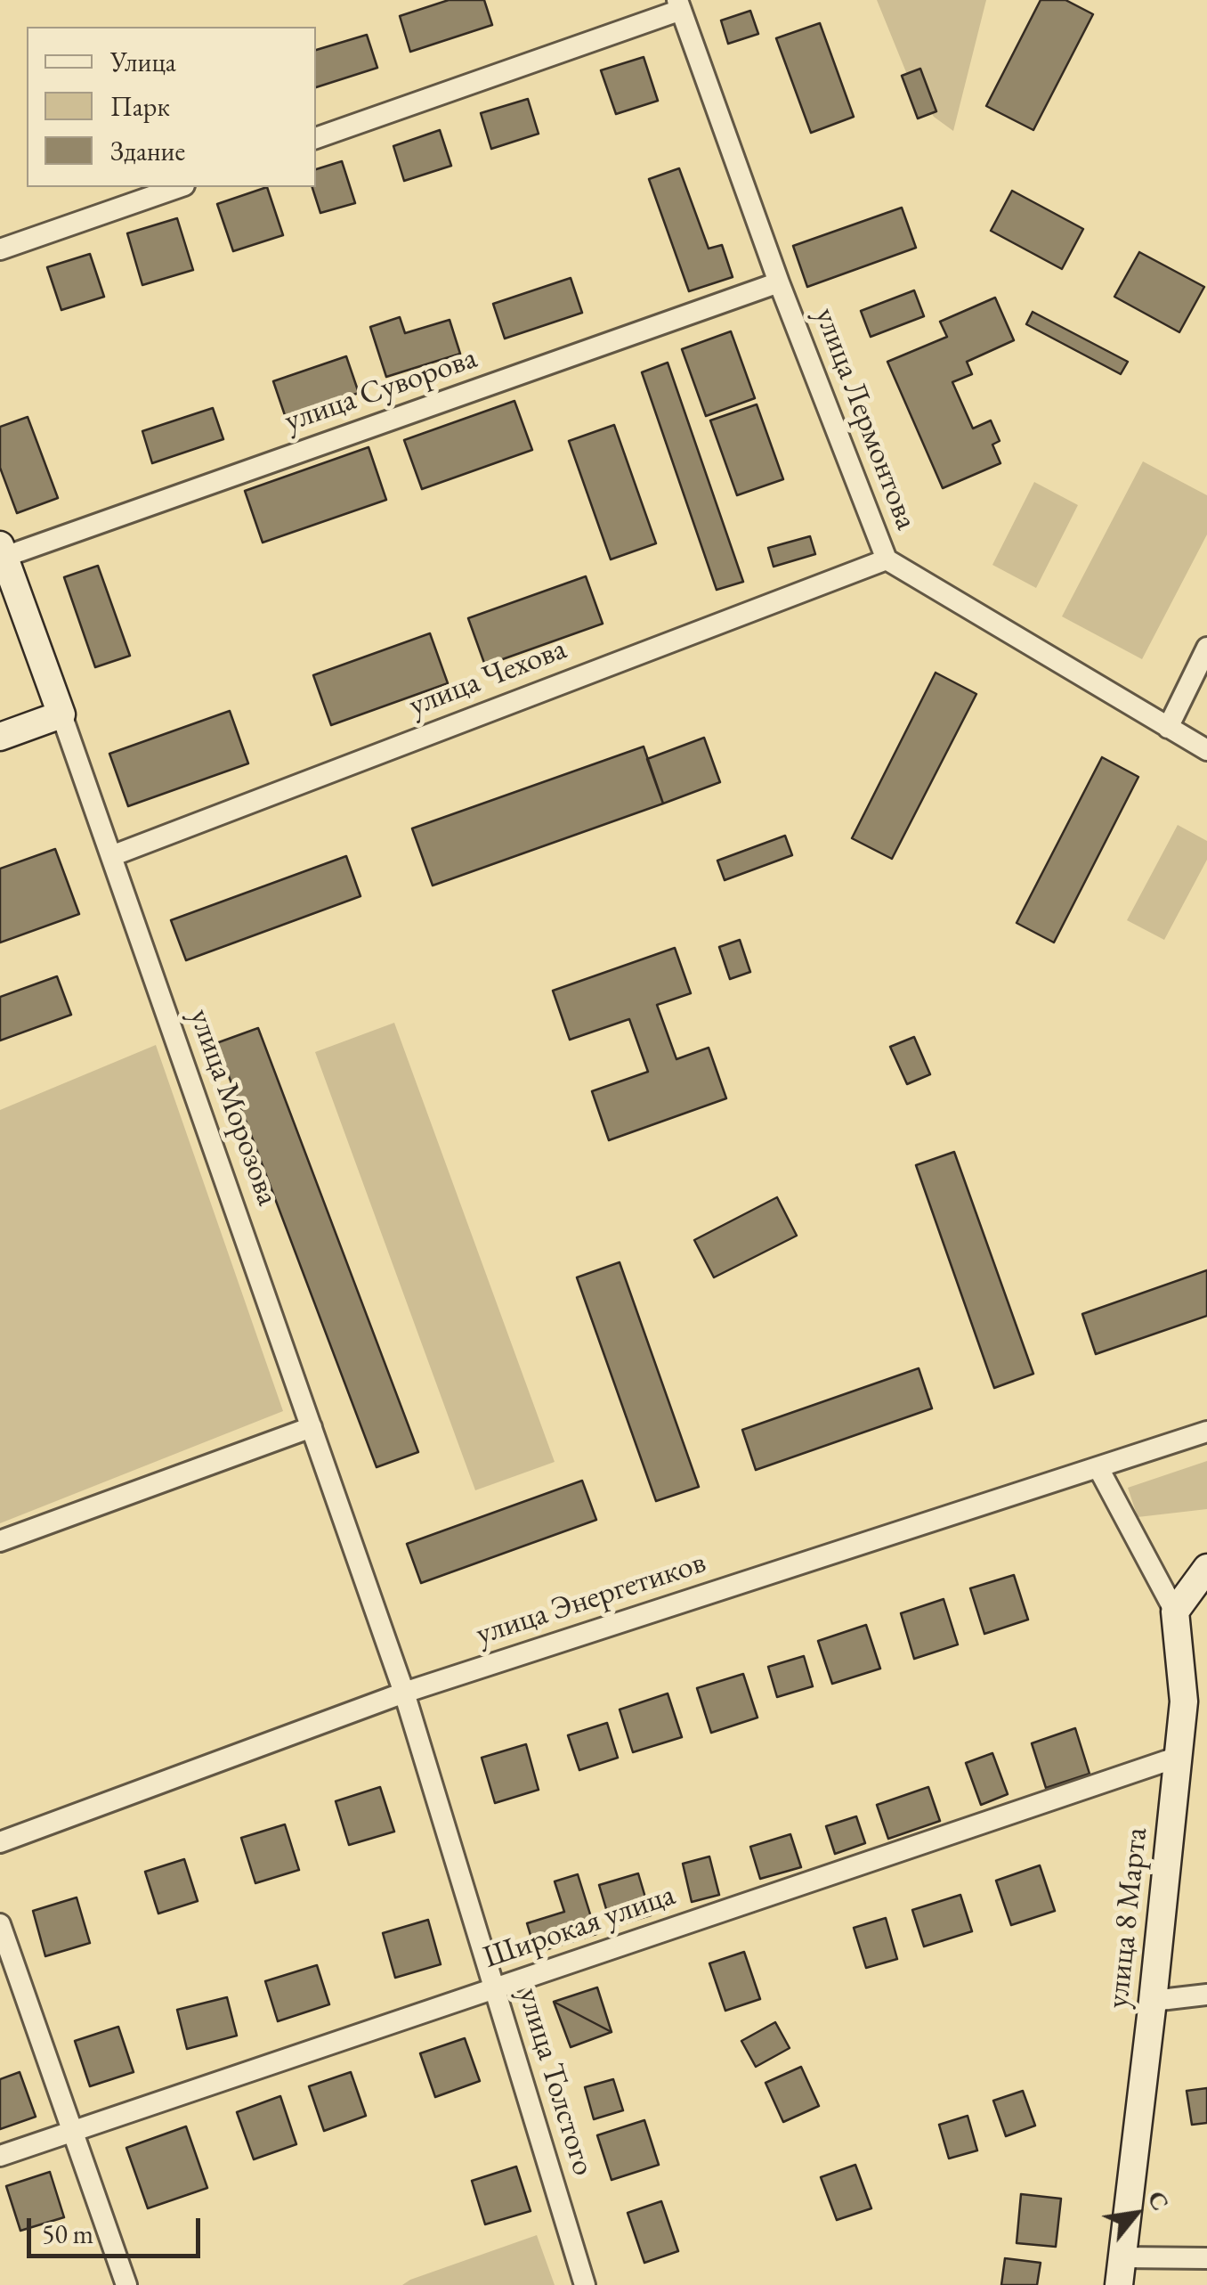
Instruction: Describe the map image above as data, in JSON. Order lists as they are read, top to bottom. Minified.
{"streets":{"street":["улица Суворова","улица Лермонтова","улица Чехова","улица Морозова","улица Энергетиков","улица 8 Марта","Широкая улица","улица Толстого"]},"crossings":[["улица Суворова","улица Лермонтова"],["улица Суворова","улица Морозова"],["улица Лермонтова","улица Чехова"],["улица Чехова","улица Морозова"],["улица Морозова","улица Энергетиков"],["улица Морозова","улица Толстого"],["улица Энергетиков","улица Толстого"],["улица 8 Марта","Широкая улица"],["Широкая улица","улица Толстого"]],"legend":["Улица","Парк","Здание"],"scale_bar":"50 m","north":"top right"}
